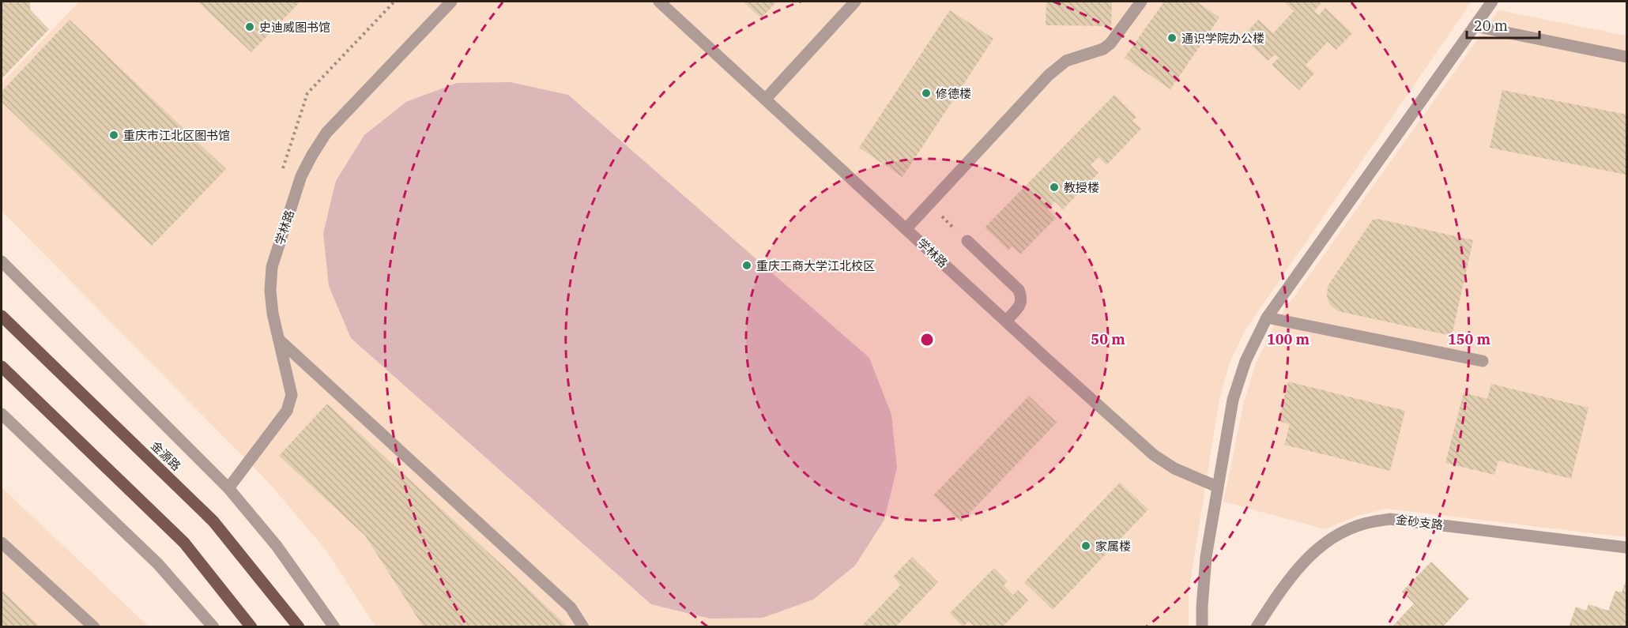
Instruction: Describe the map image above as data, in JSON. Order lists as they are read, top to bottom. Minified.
{"streets":{"main road":["金源路"],"street":["学林路","金砂支路"]},"places":["史迪威图书馆","通识学院办公楼","修德楼","重庆市江北区图书馆","教授楼","重庆工商大学江北校区","家属楼"],"scale_bar":"20 m","rings":["50 m","100 m","150 m"]}
